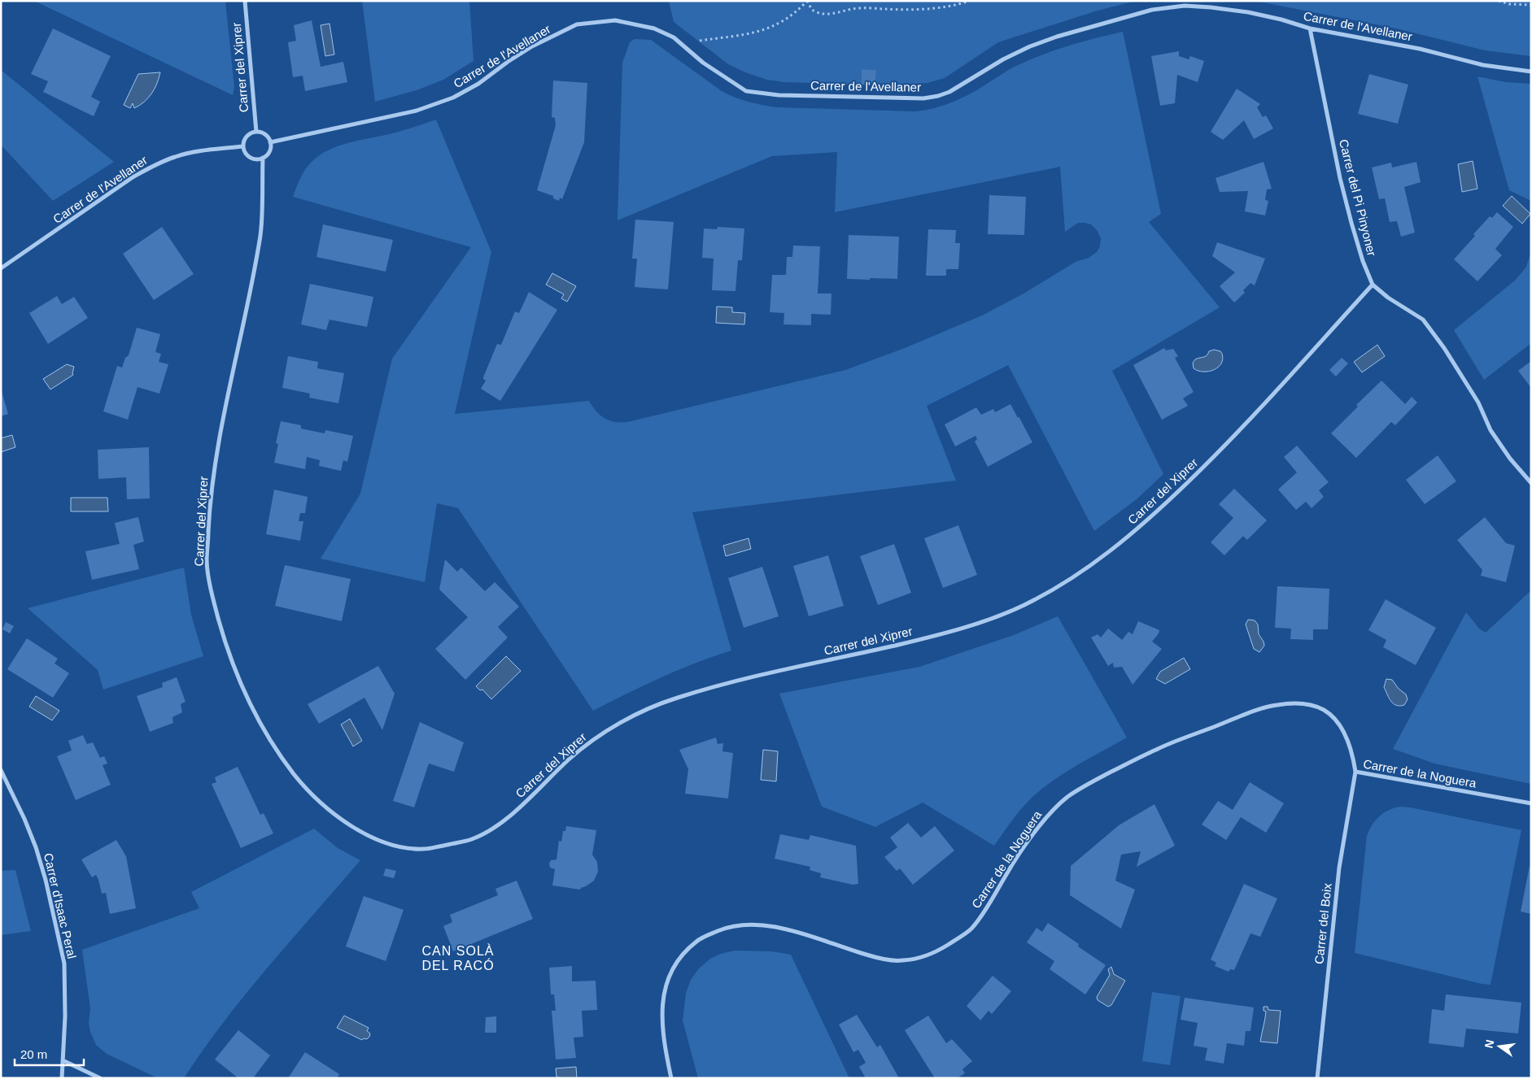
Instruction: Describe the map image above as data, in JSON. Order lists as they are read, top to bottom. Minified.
{"streets":{"street":["Carrer de l'Avellaner","Carrer del Xiprer","Carrer del Pi Pinyoner","Carrer de la Noguera","Carrer d'Isaac Peral","Carrer del Boix"]},"crossings":[["Carrer de l'Avellaner","Carrer del Xiprer"],["Carrer de l'Avellaner","Carrer del Pi Pinyoner"],["Carrer del Xiprer","Carrer del Pi Pinyoner"],["Carrer de la Noguera","Carrer del Boix"]],"districts":["CAN SOLÀ DEL RACÓ"],"scale_bar":"20 m","north":"left"}
